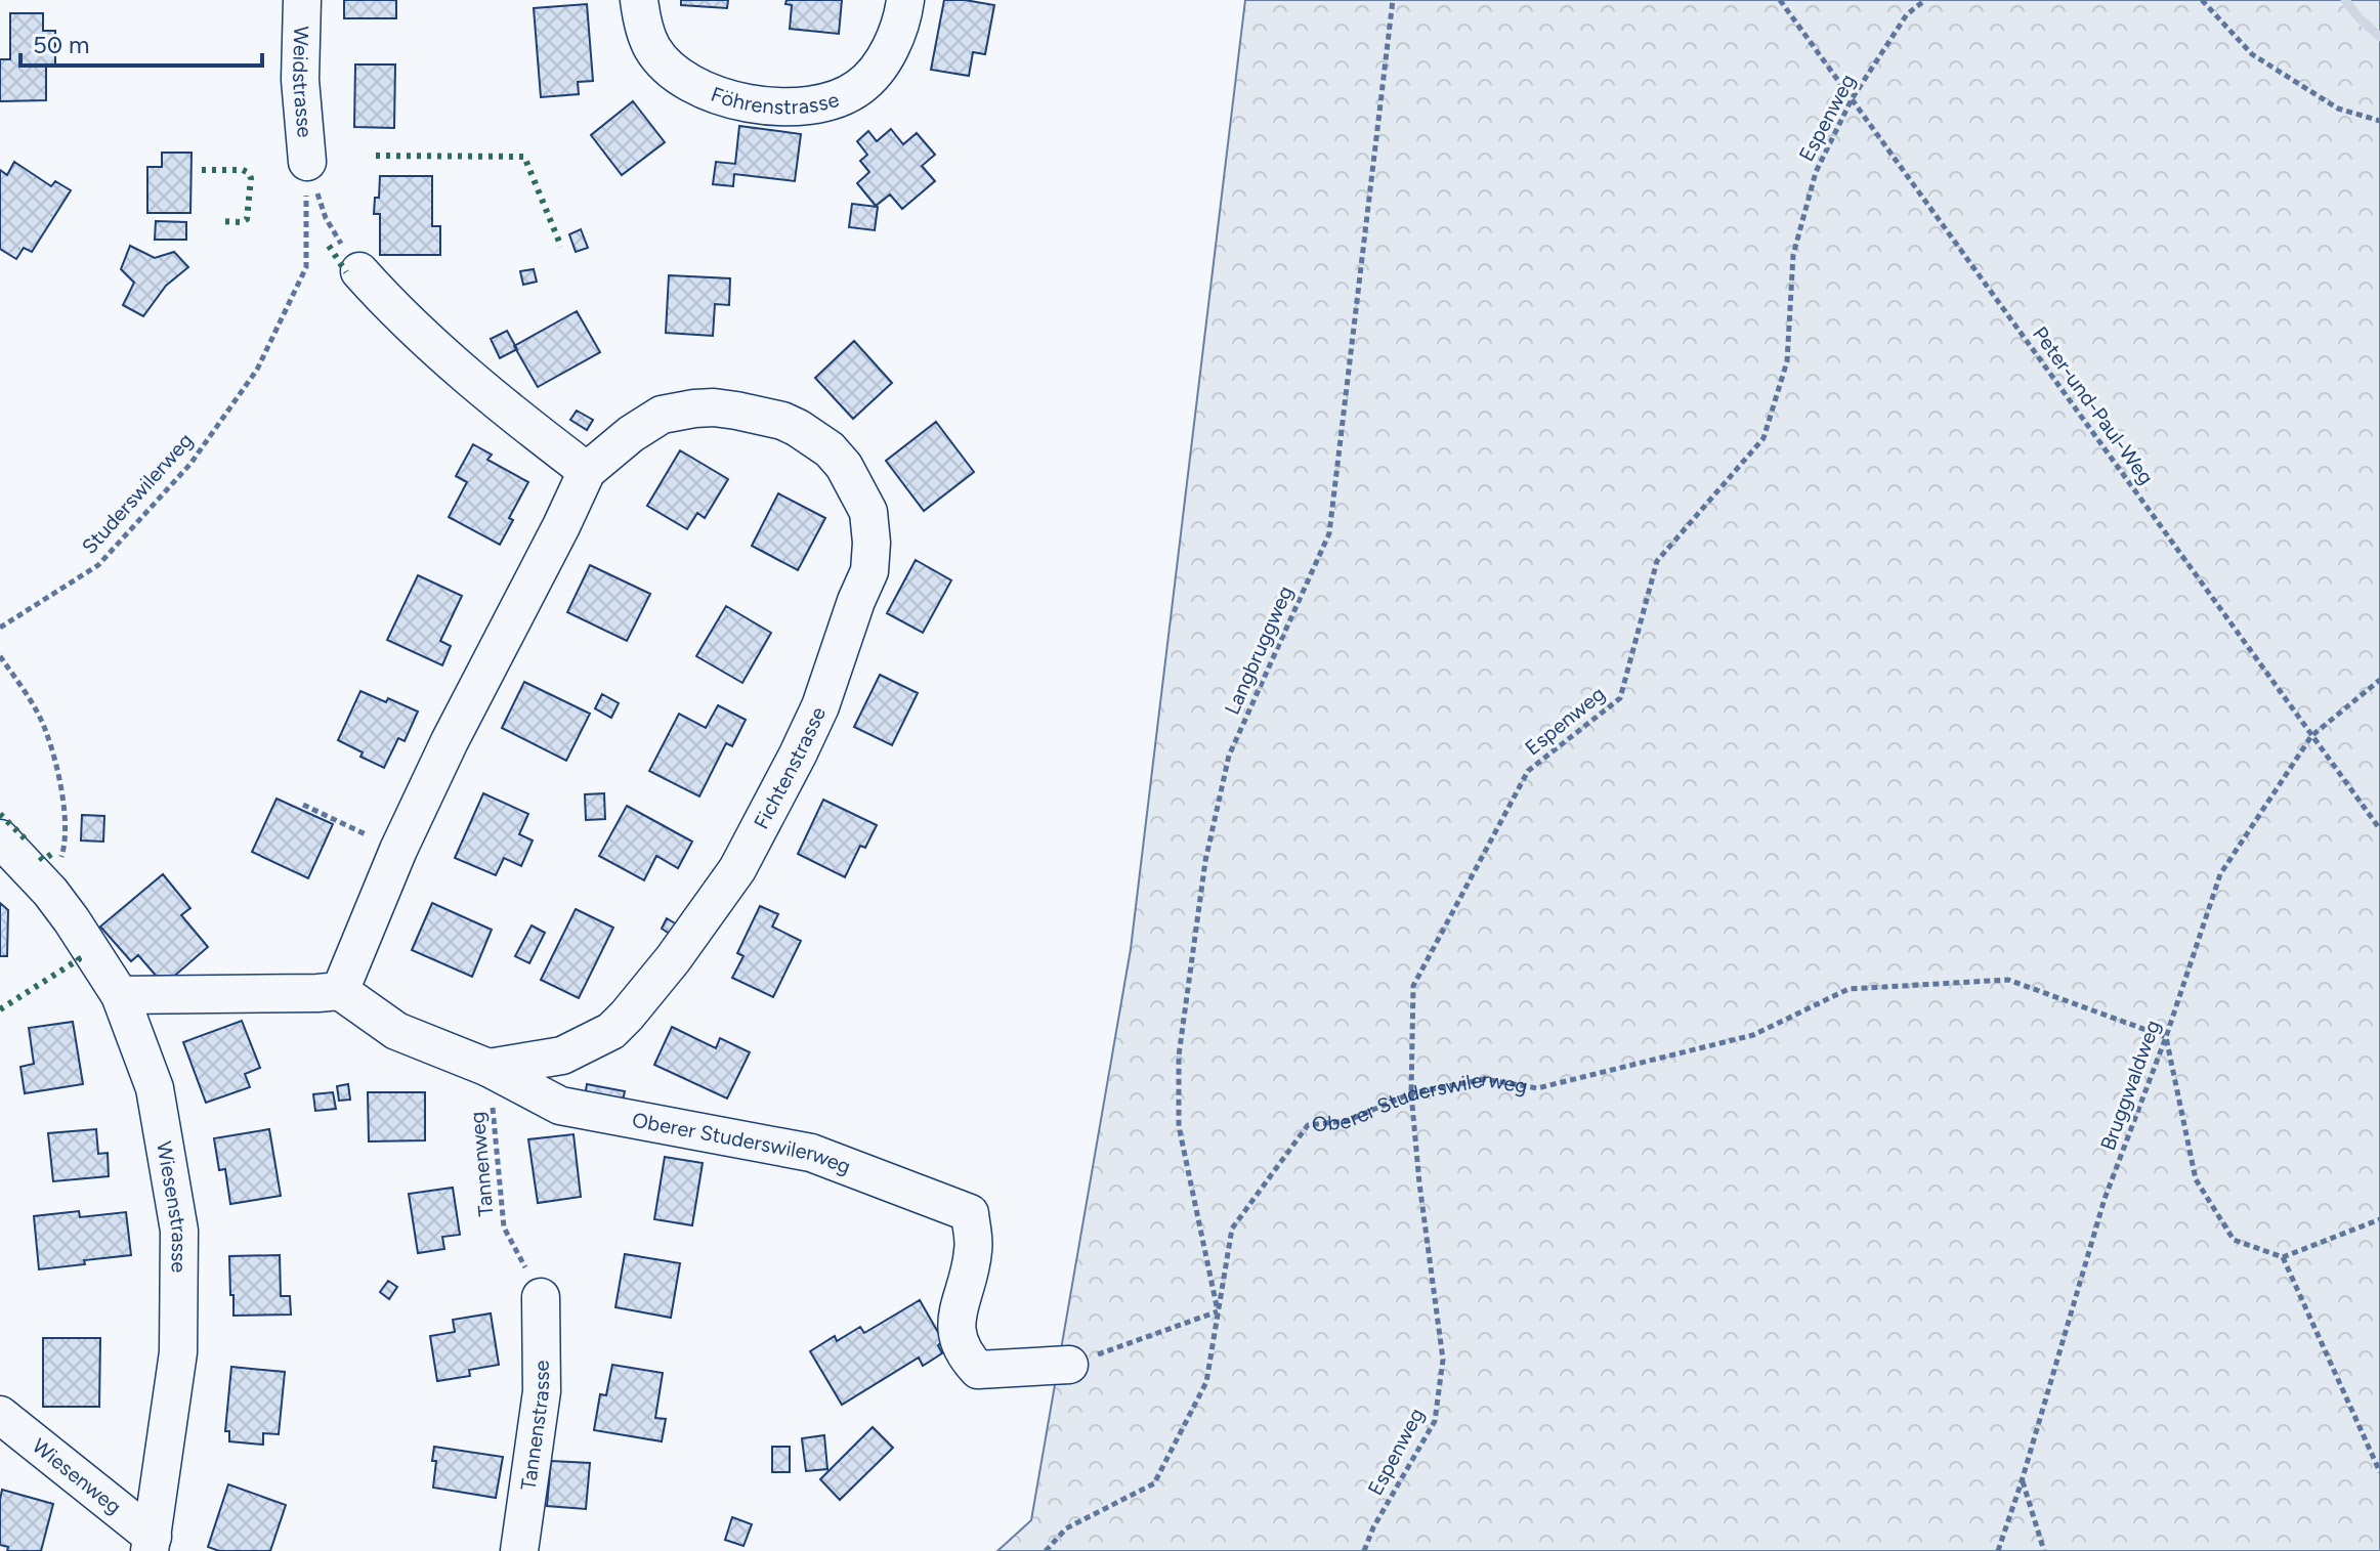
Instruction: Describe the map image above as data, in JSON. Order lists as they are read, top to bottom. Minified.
{"streets":{"street":["Weidstrasse","Föhrenstrasse","Fichtenstrasse","Oberer Studerswilerweg","Wiesenstrasse","Tannenstrasse","Wiesenweg"],"path":["Espenweg","Peter-und-Paul-Weg","Studerswilerweg","Langbruggweg","Bruggwaldweg","Tannenweg"]},"crossings":[["Weidstrasse","Studerswilerweg"],["Espenweg","Peter-und-Paul-Weg"],["Espenweg","Oberer Studerswilerweg"],["Peter-und-Paul-Weg","Bruggwaldweg"],["Langbruggweg","Oberer Studerswilerweg"],["Fichtenstrasse","Oberer Studerswilerweg"],["Fichtenstrasse","Tannenweg"],["Bruggwaldweg","Oberer Studerswilerweg"],["Oberer Studerswilerweg","Tannenweg"],["Tannenweg","Tannenstrasse"],["Wiesenstrasse","Wiesenweg"]],"scale_bar":"50 m"}
